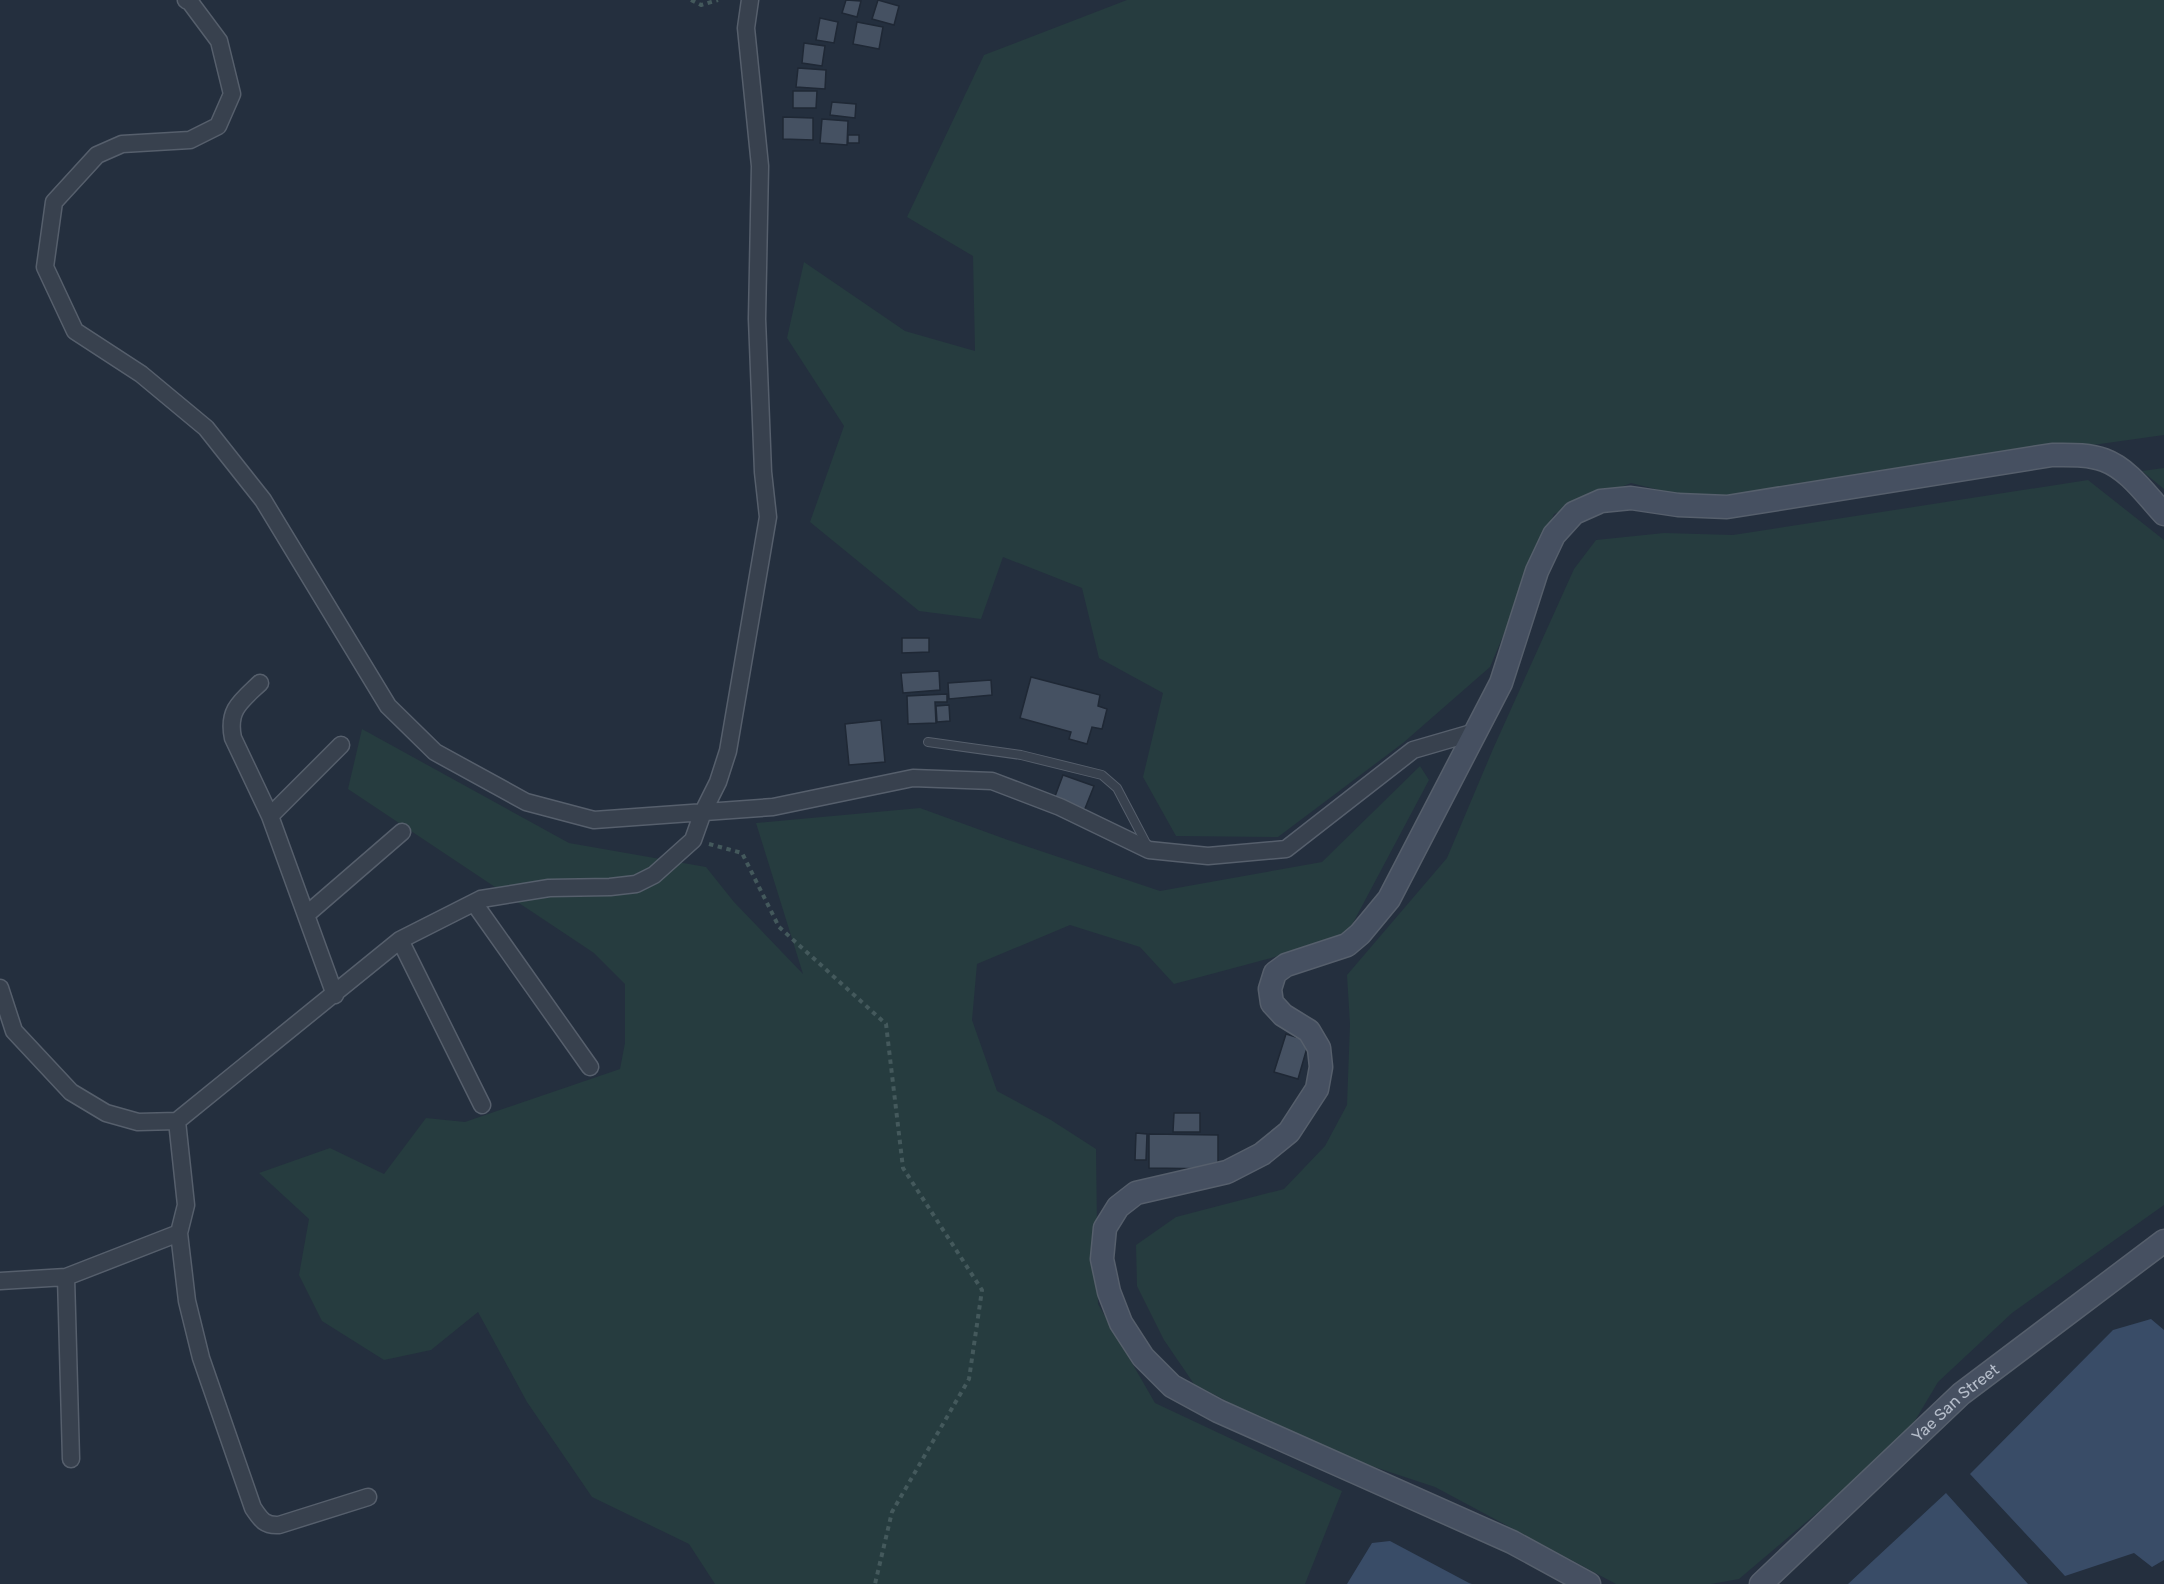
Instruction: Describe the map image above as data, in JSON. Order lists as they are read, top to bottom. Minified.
{"streets":{"main road":["Yae San Street"]}}
